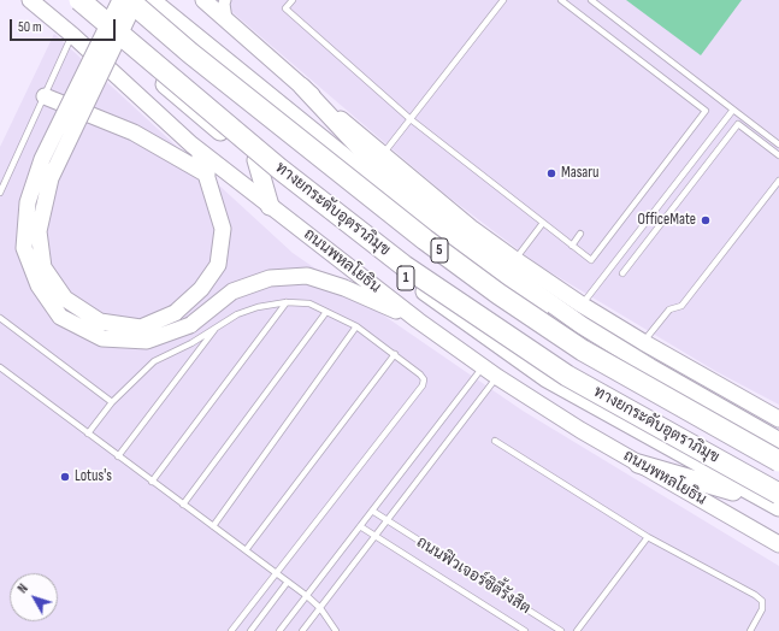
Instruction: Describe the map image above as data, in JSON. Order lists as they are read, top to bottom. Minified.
{"streets":{"highway":["ทางยกระดับอุตราภิมุข","5","ถนนพหลโยธิน","1"],"lane":["ถนนฟิวเจอร์ซิตี้รังสิต"]},"places":["Masaru","OfficeMate","Lotus's"],"scale_bar":"50 m","north":"top left"}
